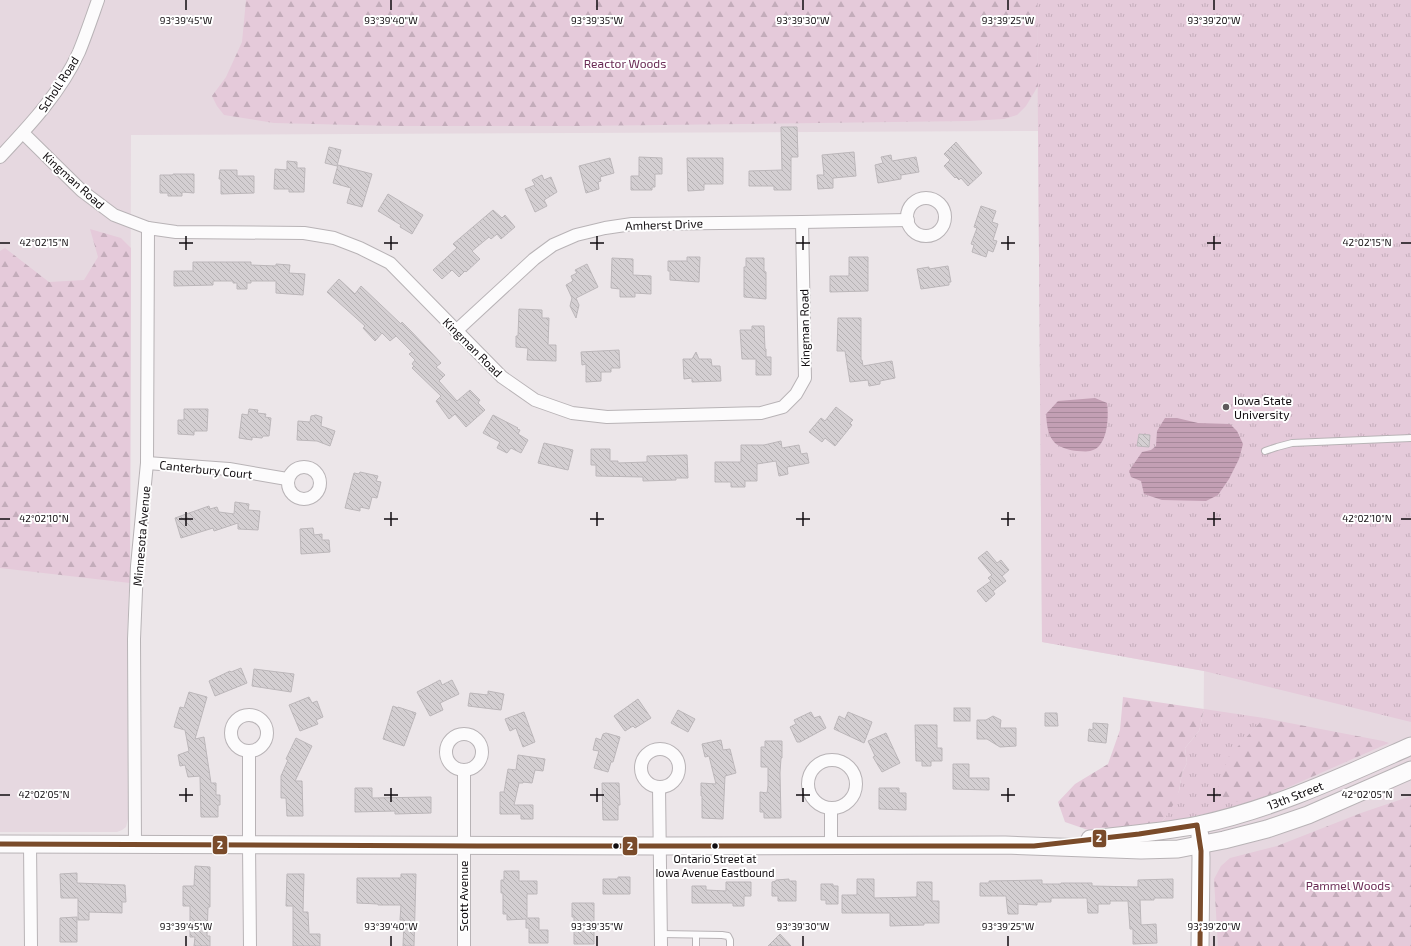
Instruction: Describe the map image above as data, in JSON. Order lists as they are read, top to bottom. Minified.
{"streets":{"main road":["13th Street"],"street":["Scholl Road","Kingman Road","Amherst Drive","Canterbury Court","Minnesota Avenue","Scott Avenue"]},"crossings":[["Scholl Road","Kingman Road"],["Kingman Road","Amherst Drive"],["Kingman Road","Minnesota Avenue"],["Canterbury Court","Minnesota Avenue"]],"parks":["Reactor Woods","Pammel Woods"],"places":["Iowa State University","Ontario Street at Iowa Avenue Eastbound"],"lines":["transit line 2"],"coordinates":["93°39'45\"W","93°39'40\"W","93°39'35\"W","93°39'30\"W","93°39'25\"W","93°39'20\"W","42°02'15\"N","42°02'10\"N","42°02'05\"N"]}
